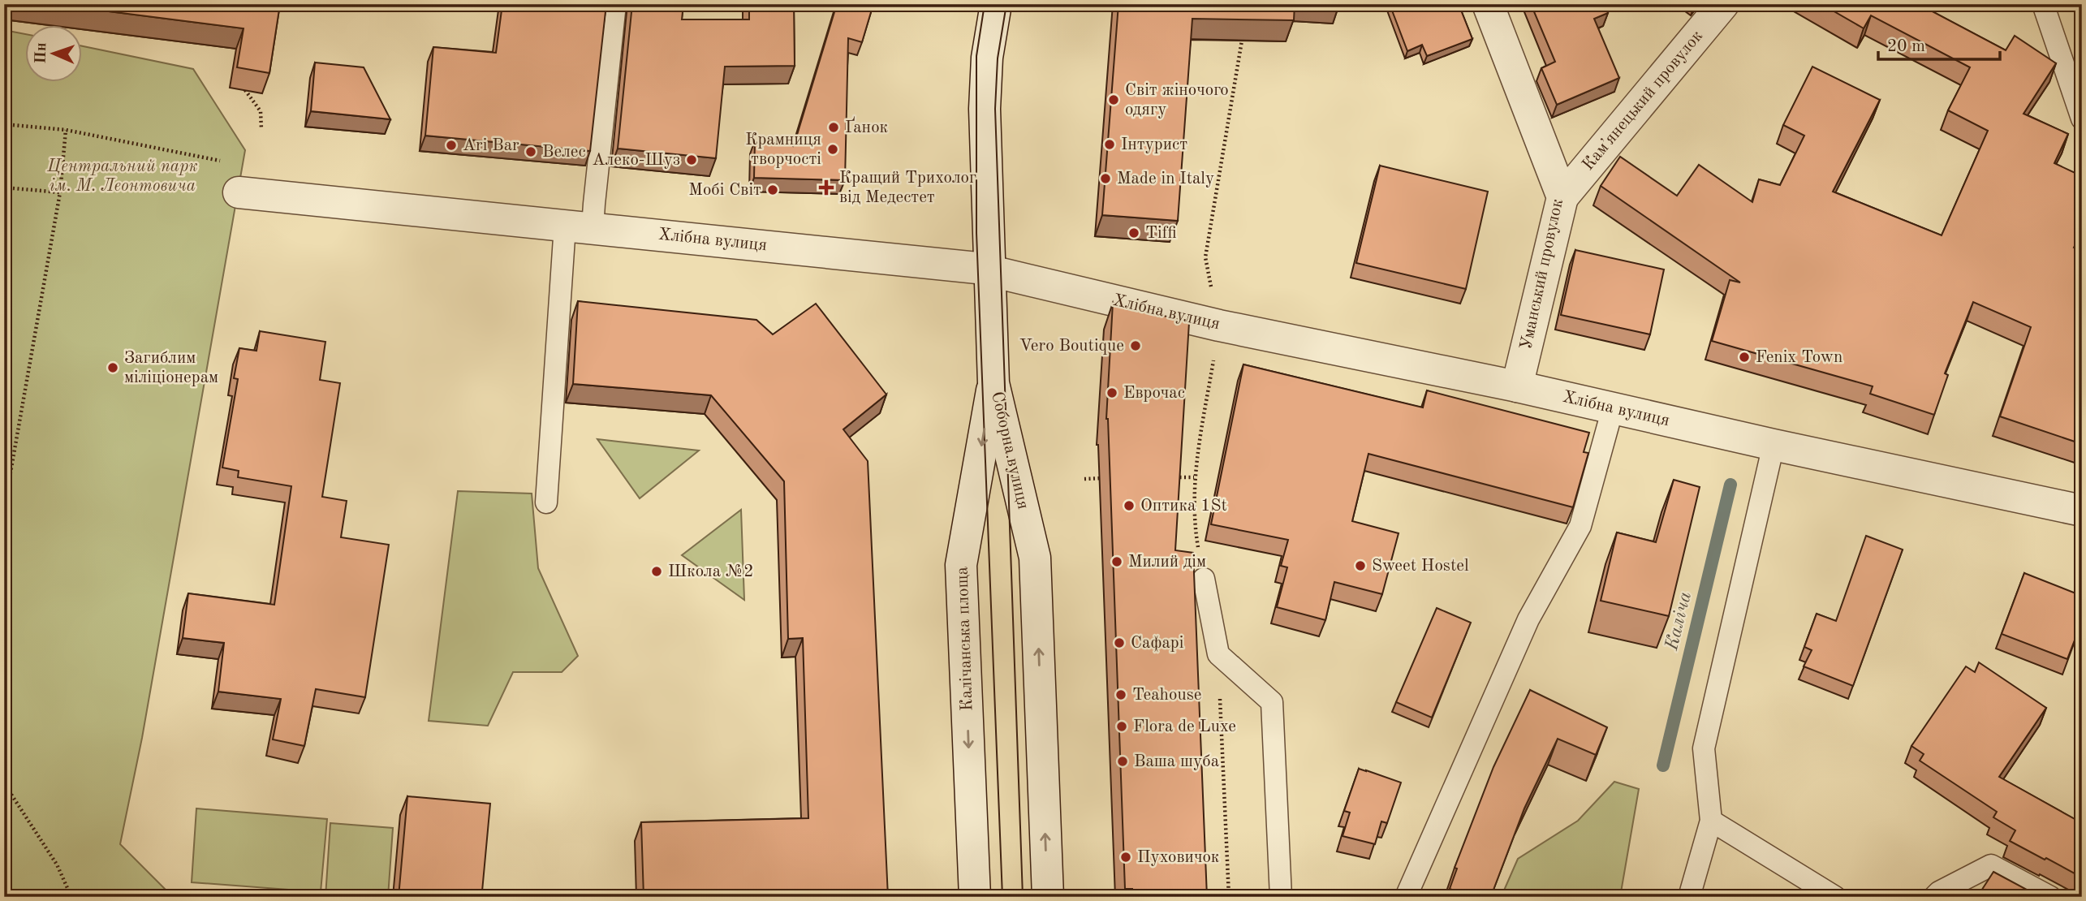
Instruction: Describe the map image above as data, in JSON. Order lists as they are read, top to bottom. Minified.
{"streets":{"street":["Камʼянецький провулок","Хлібна вулиця","Уманський провулок","Соборна вулиця","Калічанська площа"]},"crossings":[["Камʼянецький провулок","Уманський провулок"],["Хлібна вулиця","Уманський провулок"],["Хлібна вулиця","Соборна вулиця"],["Соборна вулиця","Калічанська площа"]],"one_way":["Соборна вулиця","Калічанська площа"],"water":["Каліча"],"parks":["Центральний парк ім. М. Леонтовича"],"places":{"other":["Світ жіночого одягу","Ґанок","Інтурист","Ari Bar","Крамниця творчості","Велес","Алеко-Шуз","Made in Italy","Мобі Світ","Tiffi","Vero Boutique","Fenix Town","Загиблим міліціонерам","Еврочас","Оптика 1St","Милий дім","Sweet Hostel","Школа №2","Сафарі","Teahouse","Flora de Luxe","Ваша шуба","Пуховичок"],"health":["Кращий Трихолог від Медестет"]},"scale_bar":"20 m","north":"left"}
